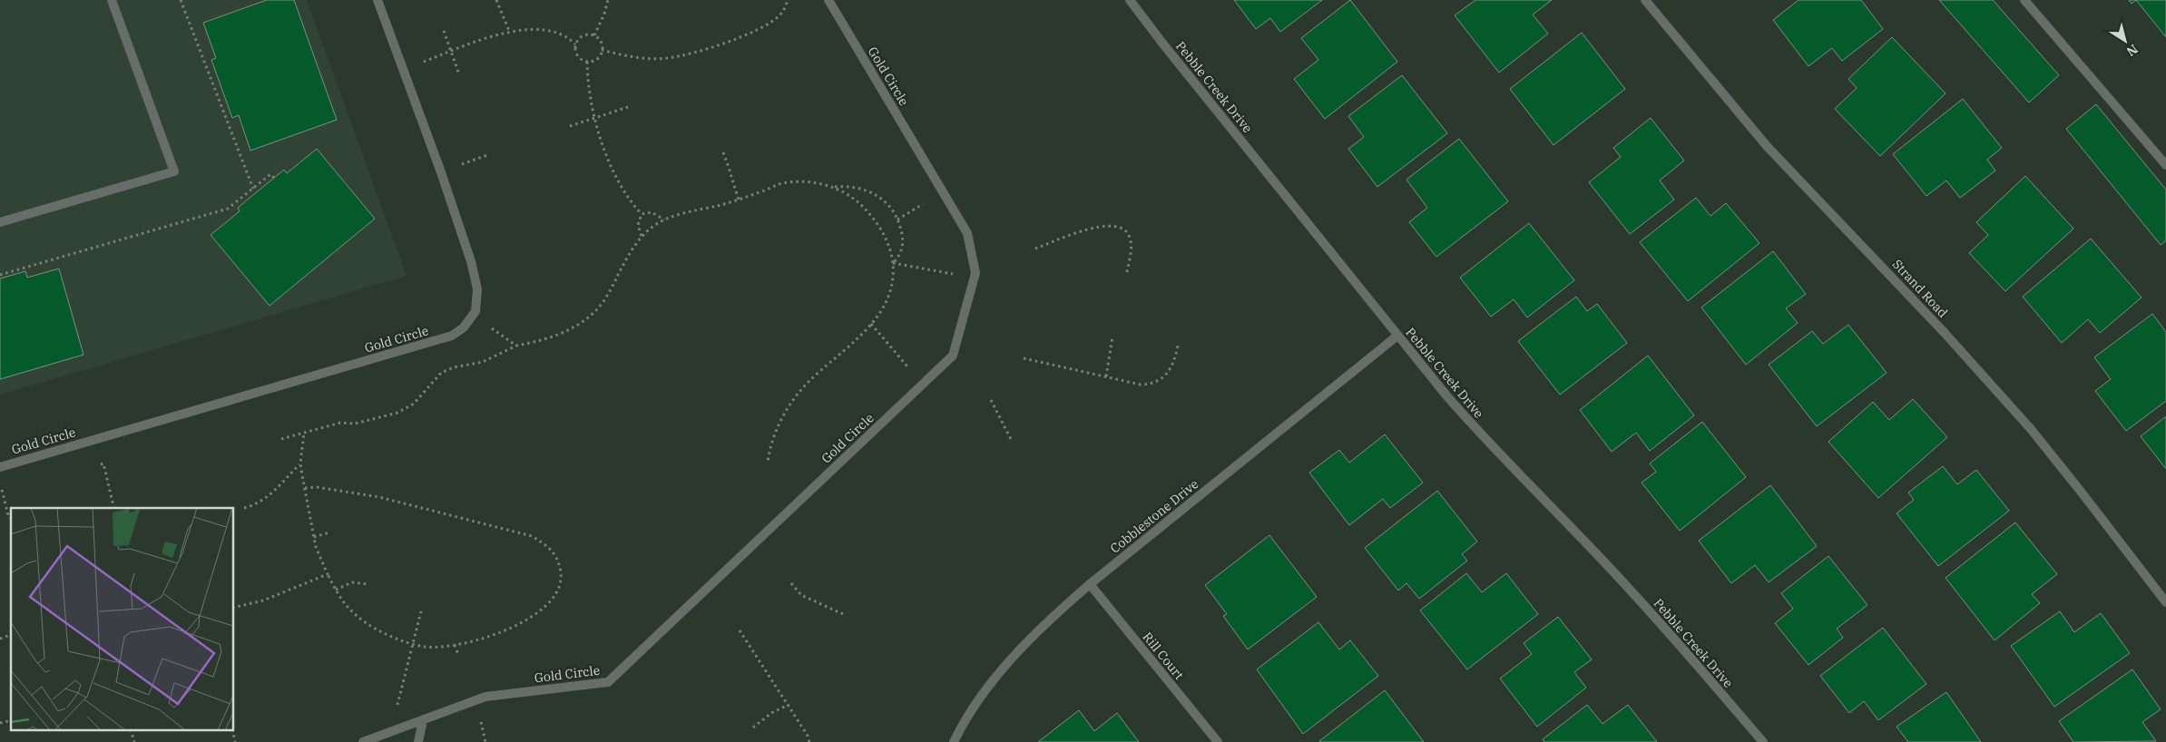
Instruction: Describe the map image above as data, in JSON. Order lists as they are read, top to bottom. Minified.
{"streets":{"street":["Gold Circle","Pebble Creek Drive","Strand Road","Cobblestone Drive","Rill Court"]},"crossings":[["Pebble Creek Drive","Cobblestone Drive"],["Cobblestone Drive","Rill Court"]],"north":"bottom right"}
